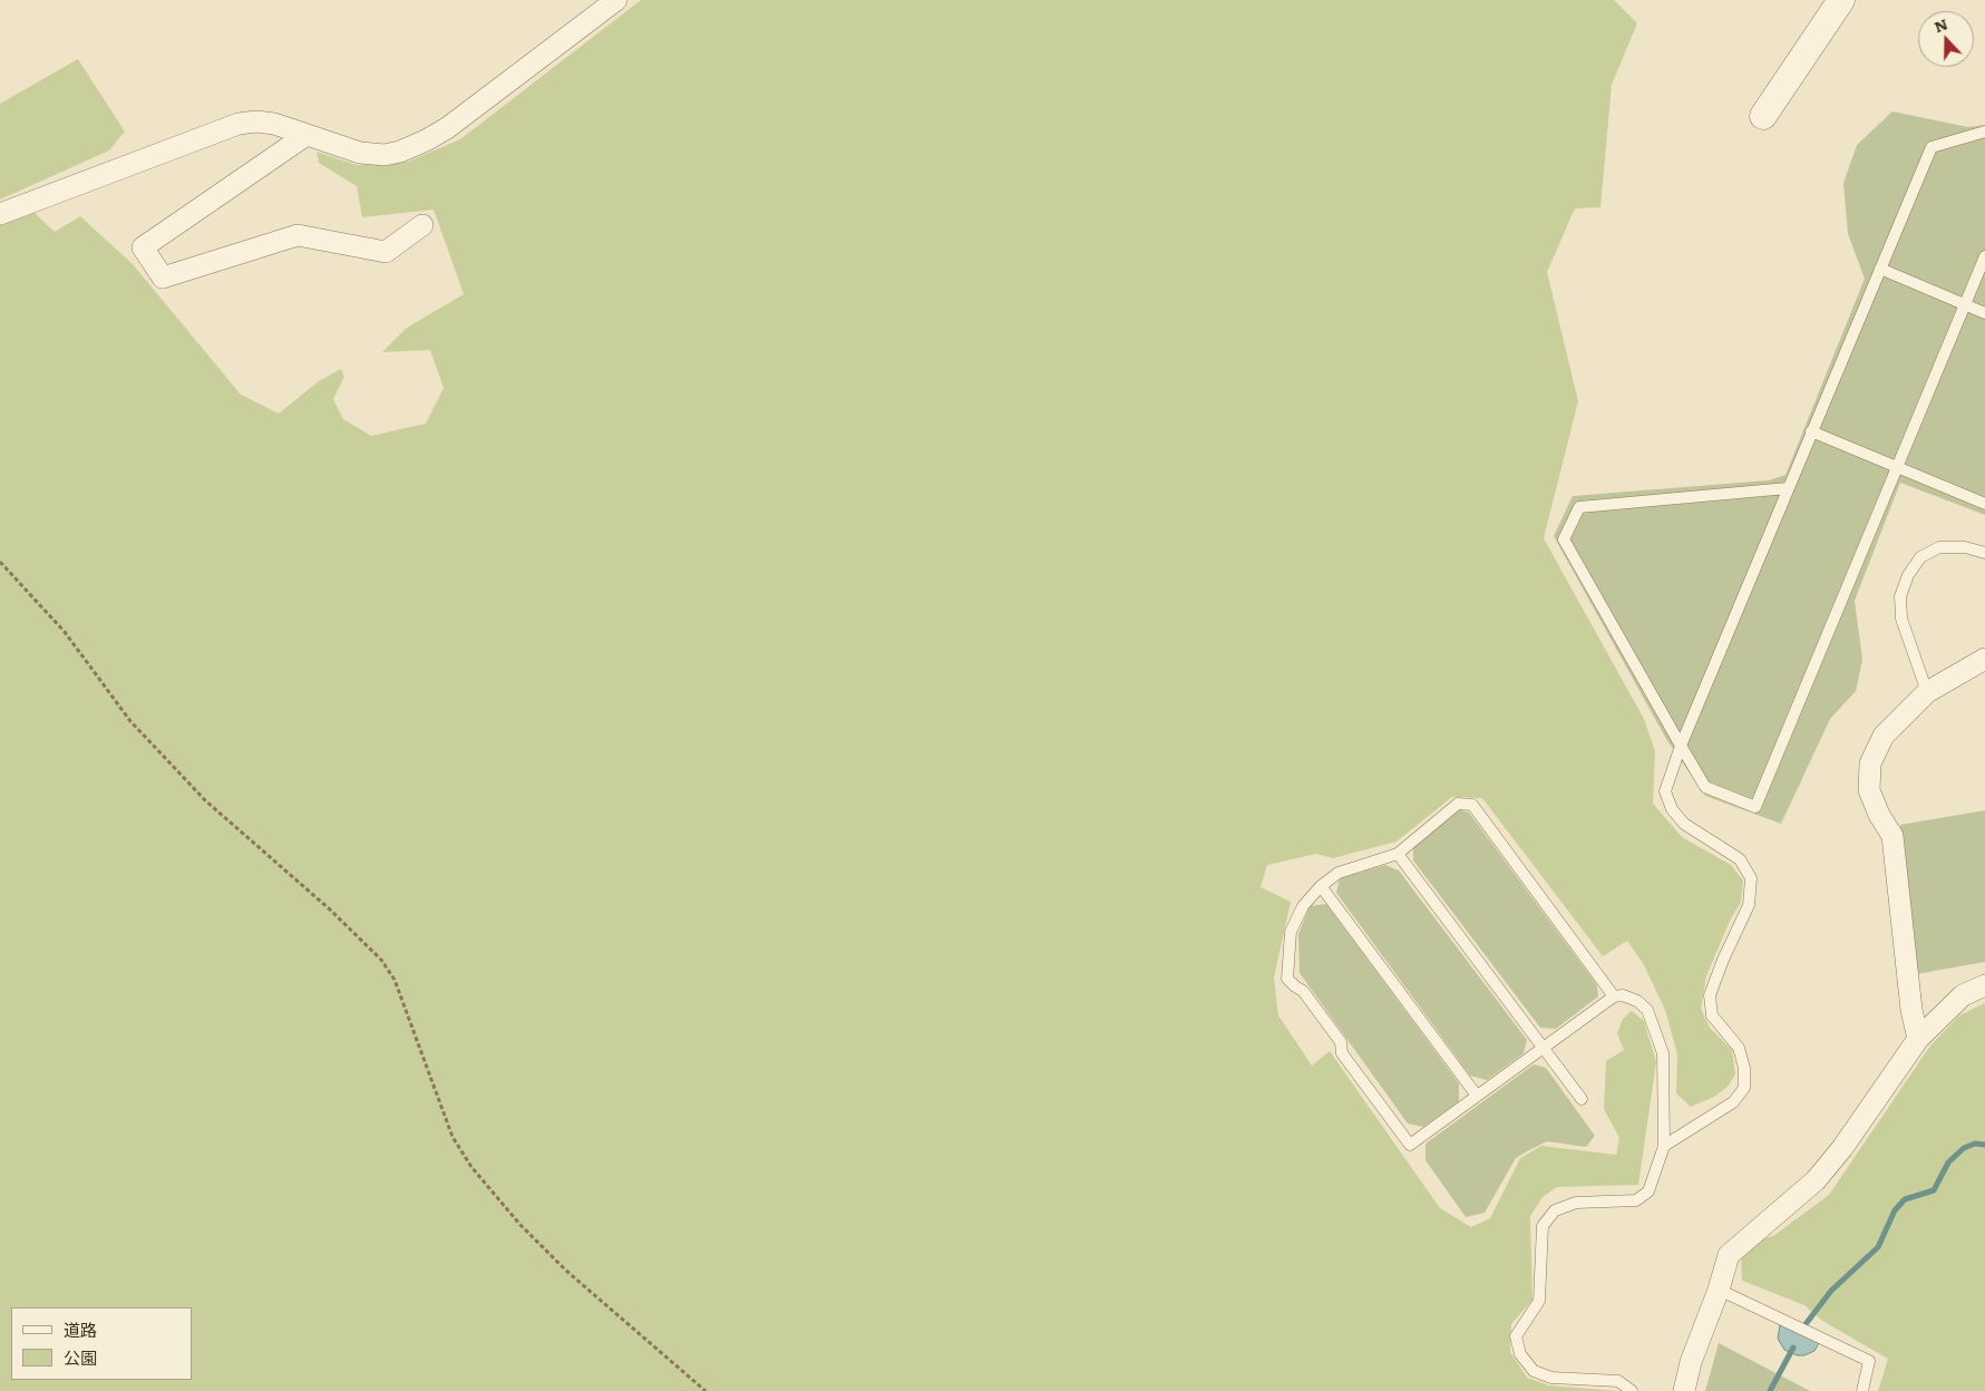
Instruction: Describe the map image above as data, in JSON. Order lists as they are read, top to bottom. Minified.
{"legend":["道路","公園"],"north":"top"}
